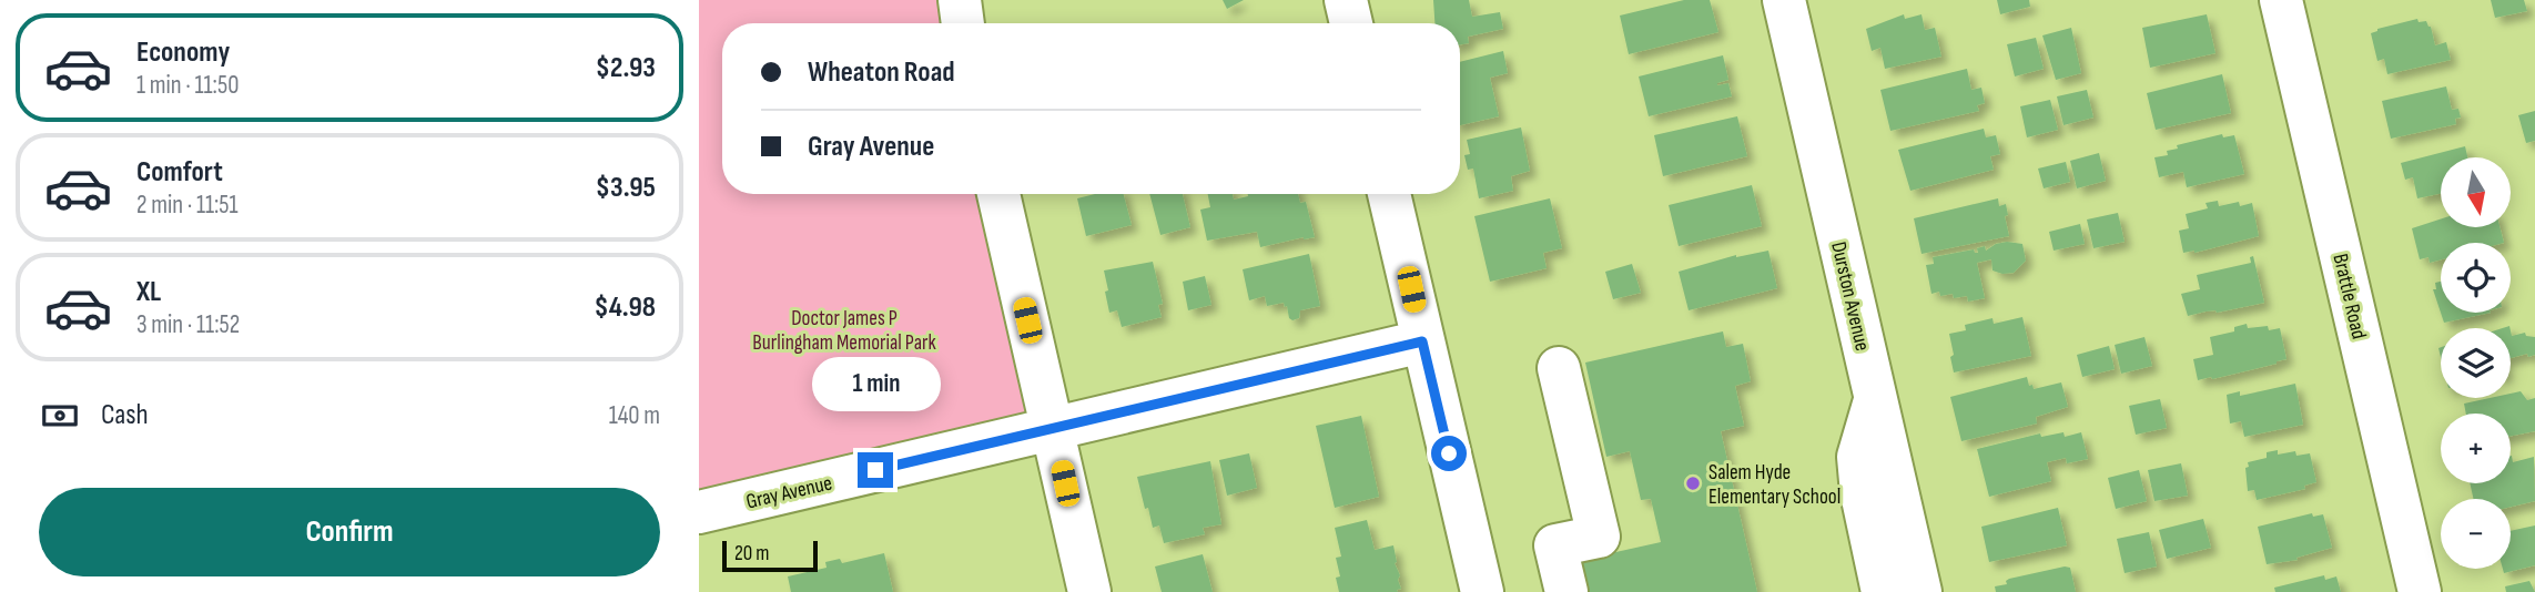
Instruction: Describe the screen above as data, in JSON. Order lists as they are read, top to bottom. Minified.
{"streets":{"street":["Durston Avenue","Brattle Road","Gray Avenue"]},"parks":["Doctor James P Burlingham Memorial Park"],"places":["Salem Hyde Elementary School"],"scale_bar":"20 m","north":"bottom","page":{"list":[{"name":"Economy","note":"1 min · 11:50","value":"$2.93"},{"name":"Comfort","note":"2 min · 11:51","value":"$3.95"},{"name":"XL","note":"3 min · 11:52","value":"$4.98"}],"banner":["Wheaton Road","Gray Avenue"],"map_buttons":["+","−"],"bubble":"1 min","pay":["Cash","140 m"],"buttons":"Confirm","scale":"20 m"}}
